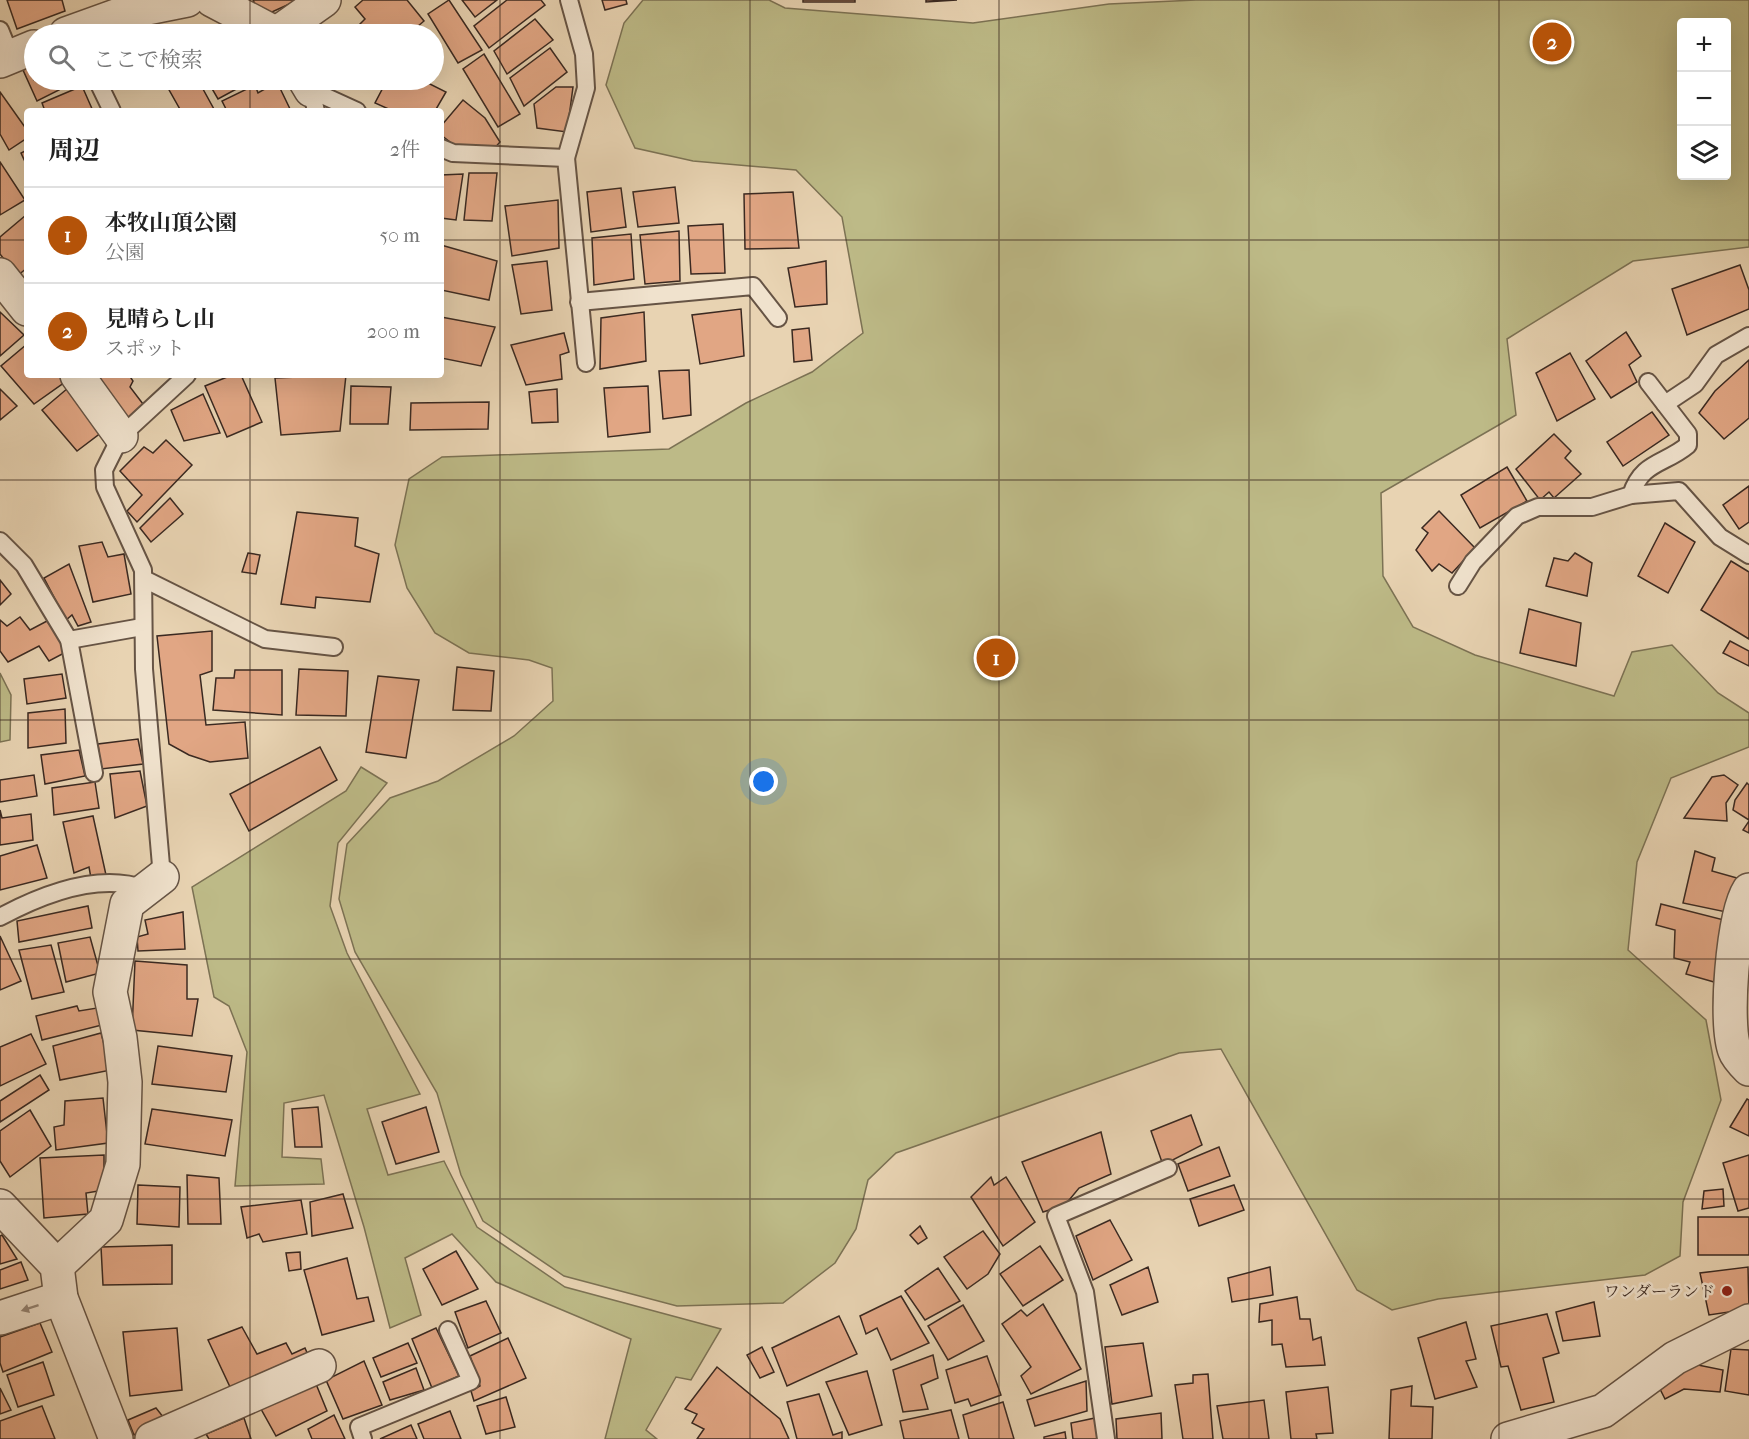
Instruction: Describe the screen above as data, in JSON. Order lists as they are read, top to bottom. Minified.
{"places":["ワンダーランド"],"page":{"map_buttons":["+","−"],"pins":["2","1"],"search":"ここで検索","heading":["周辺","2件"],"list":[{"mark":"1","name":"本牧山頂公園","note":"公園","value":"50 m"},{"mark":"2","name":"見晴らし山","note":"スポット","value":"200 m"}]}}
